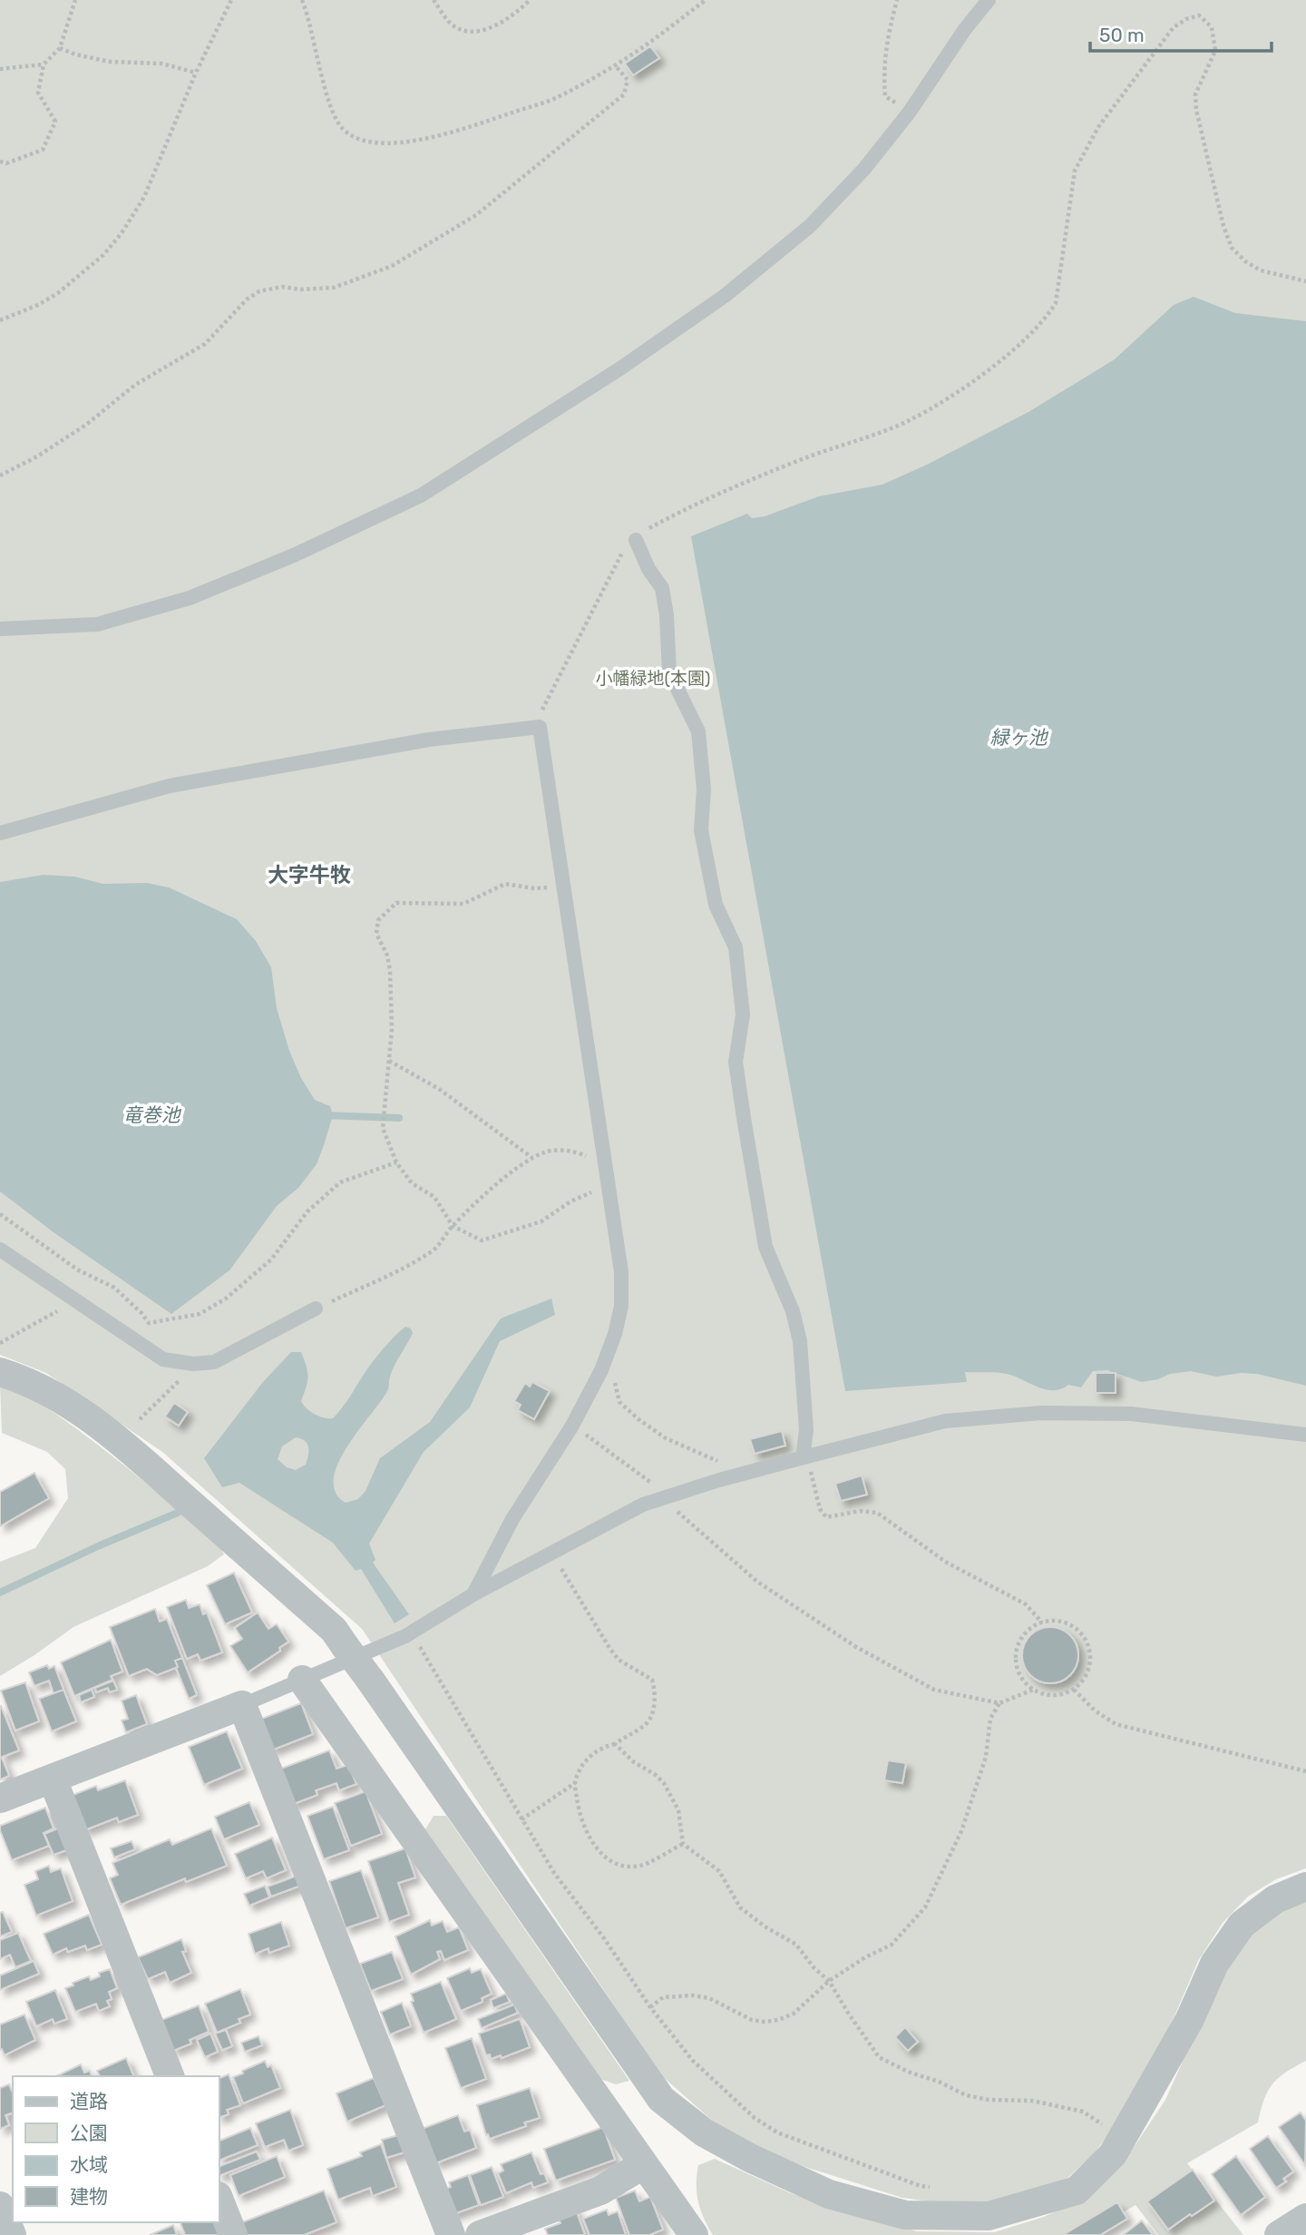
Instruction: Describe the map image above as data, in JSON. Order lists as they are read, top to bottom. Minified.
{"districts":["大字牛牧"],"water":["緑ヶ池","竜巻池"],"parks":["小幡緑地(本園)"],"legend":["道路","公園","水域","建物"],"scale_bar":"50 m"}
